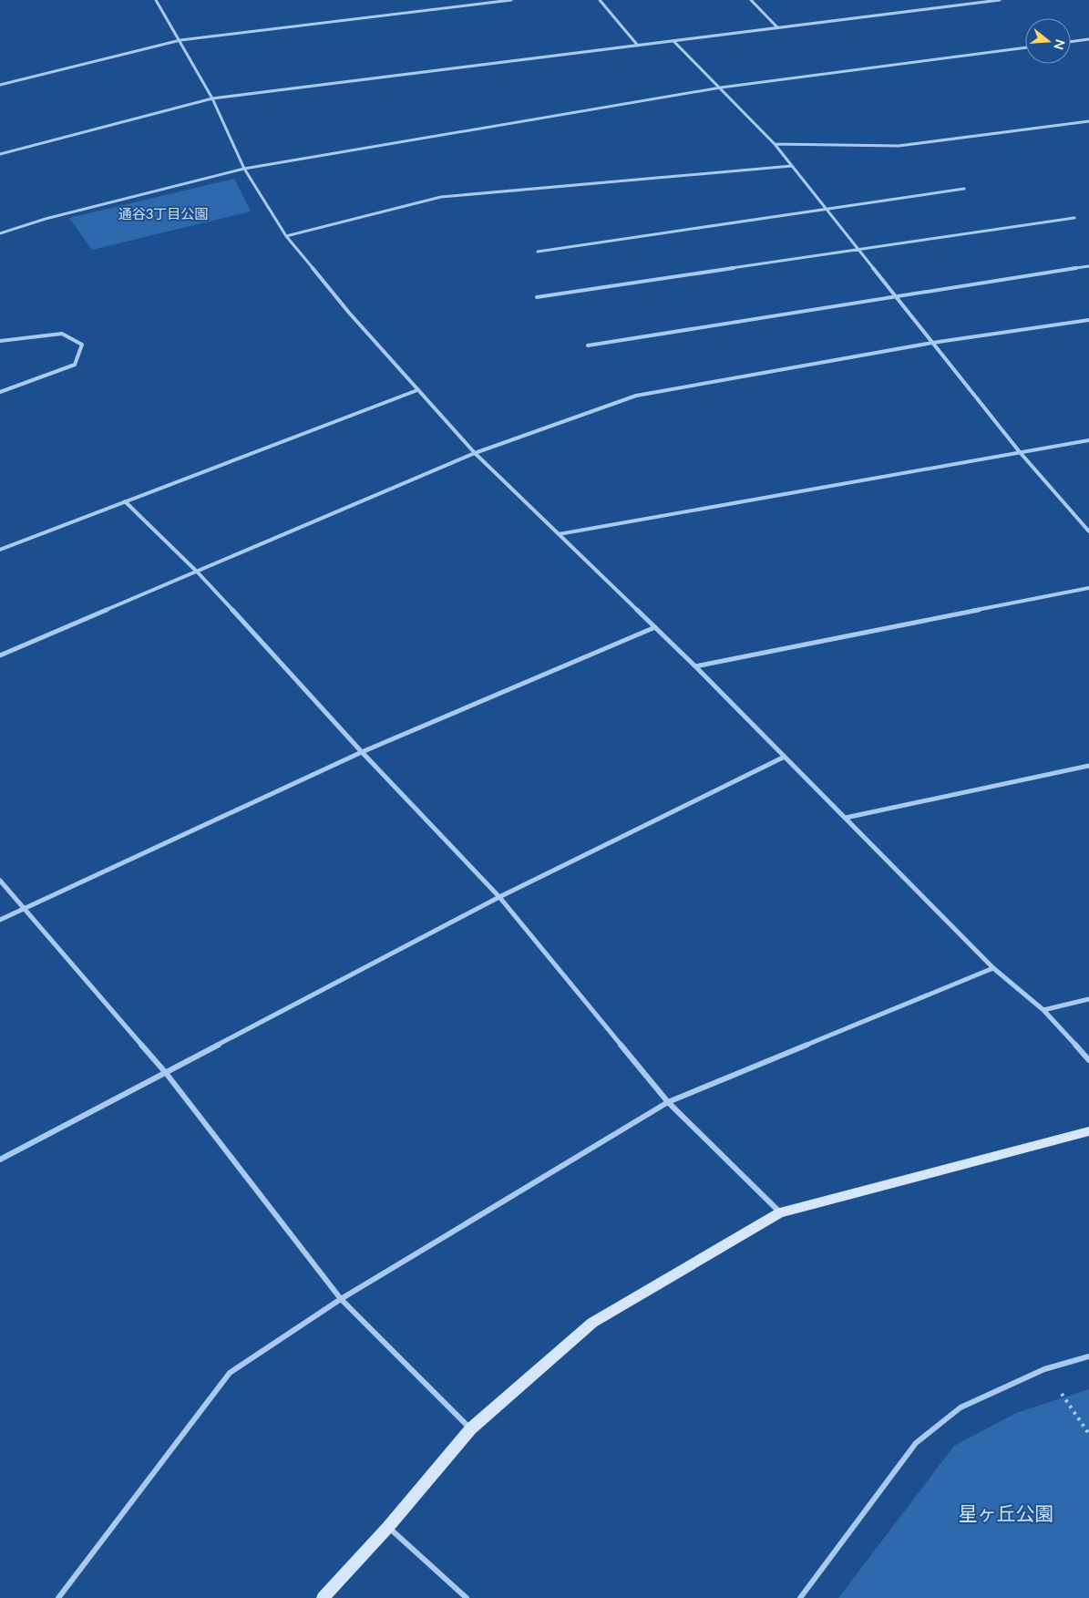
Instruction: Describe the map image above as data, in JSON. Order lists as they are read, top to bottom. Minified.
{"parks":["通谷3丁目公園","星ヶ丘公園"],"north":"right"}
